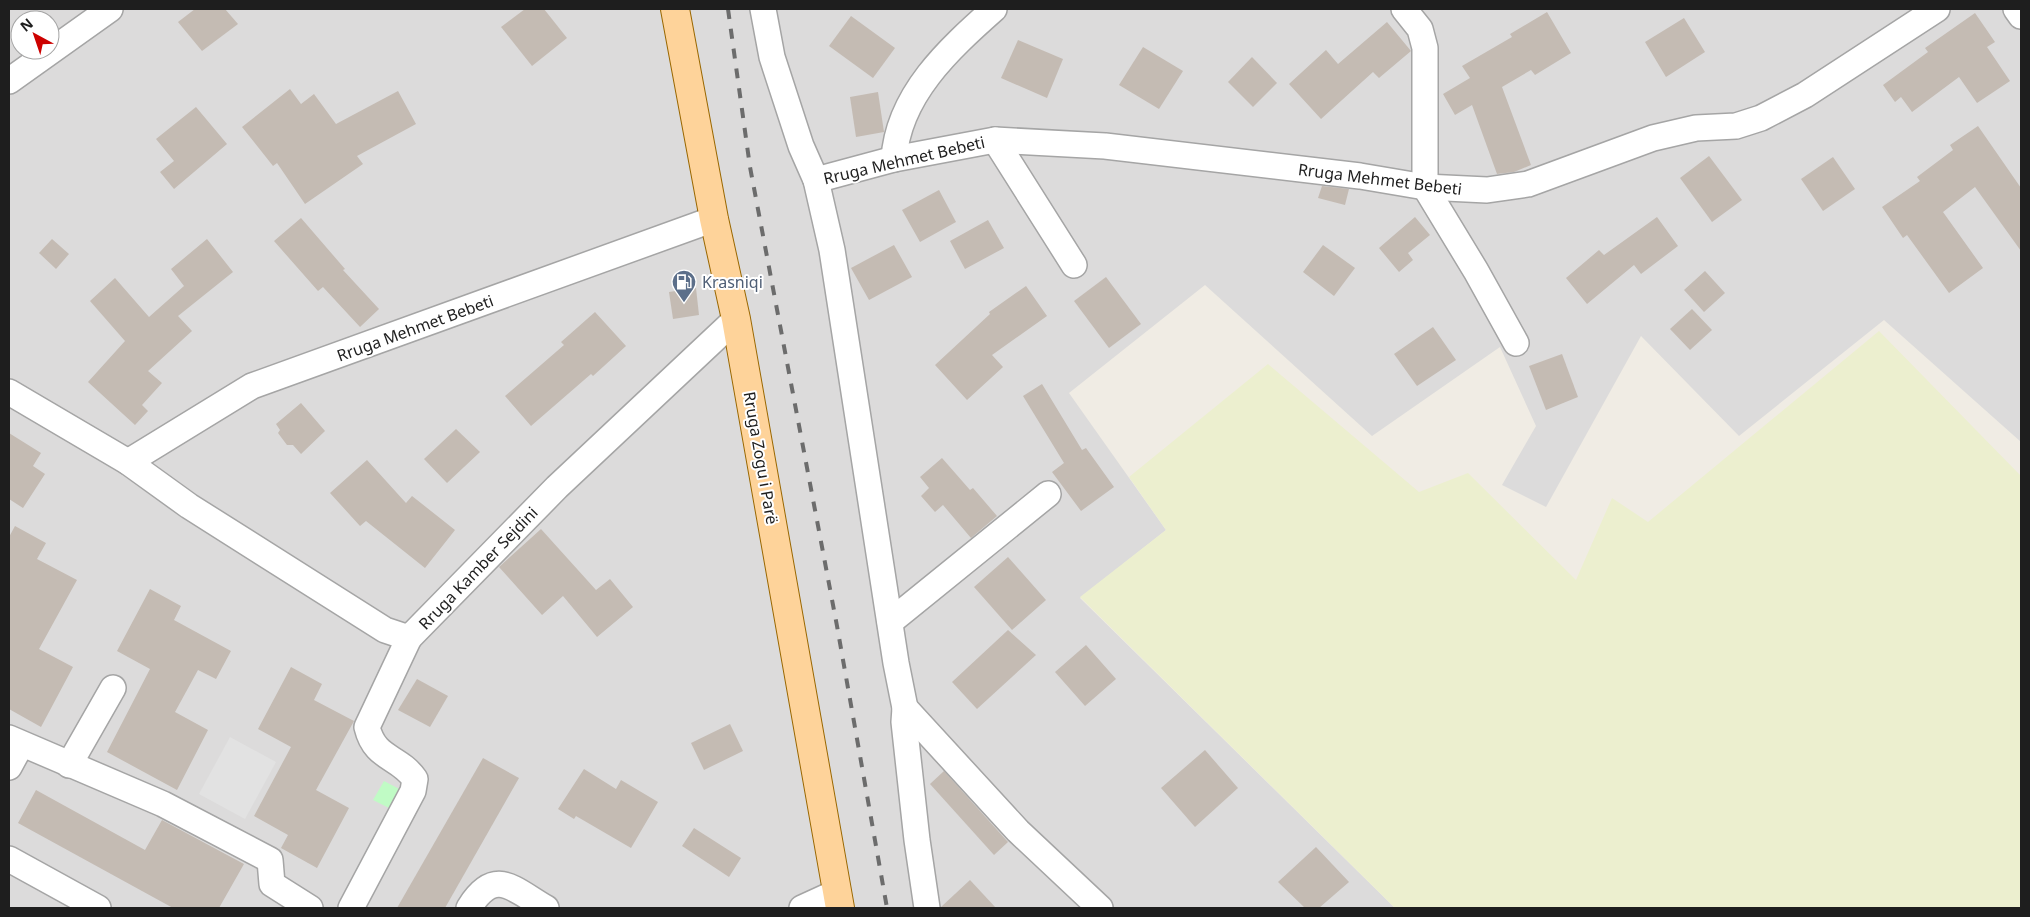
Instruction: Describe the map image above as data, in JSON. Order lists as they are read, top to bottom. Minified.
{"streets":{"main road":["Rruga Zogu i Parë"],"street":["Rruga Mehmet Bebeti","Rruga Kamber Sejdini"]},"crossings":[["Rruga Mehmet Bebeti","Rruga Zogu i Parë"],["Rruga Mehmet Bebeti","Rruga Kamber Sejdini"],["Rruga Zogu i Parë","Rruga Kamber Sejdini"]],"places":{"fuel station":["Krasniqi"]},"north":"top left"}
